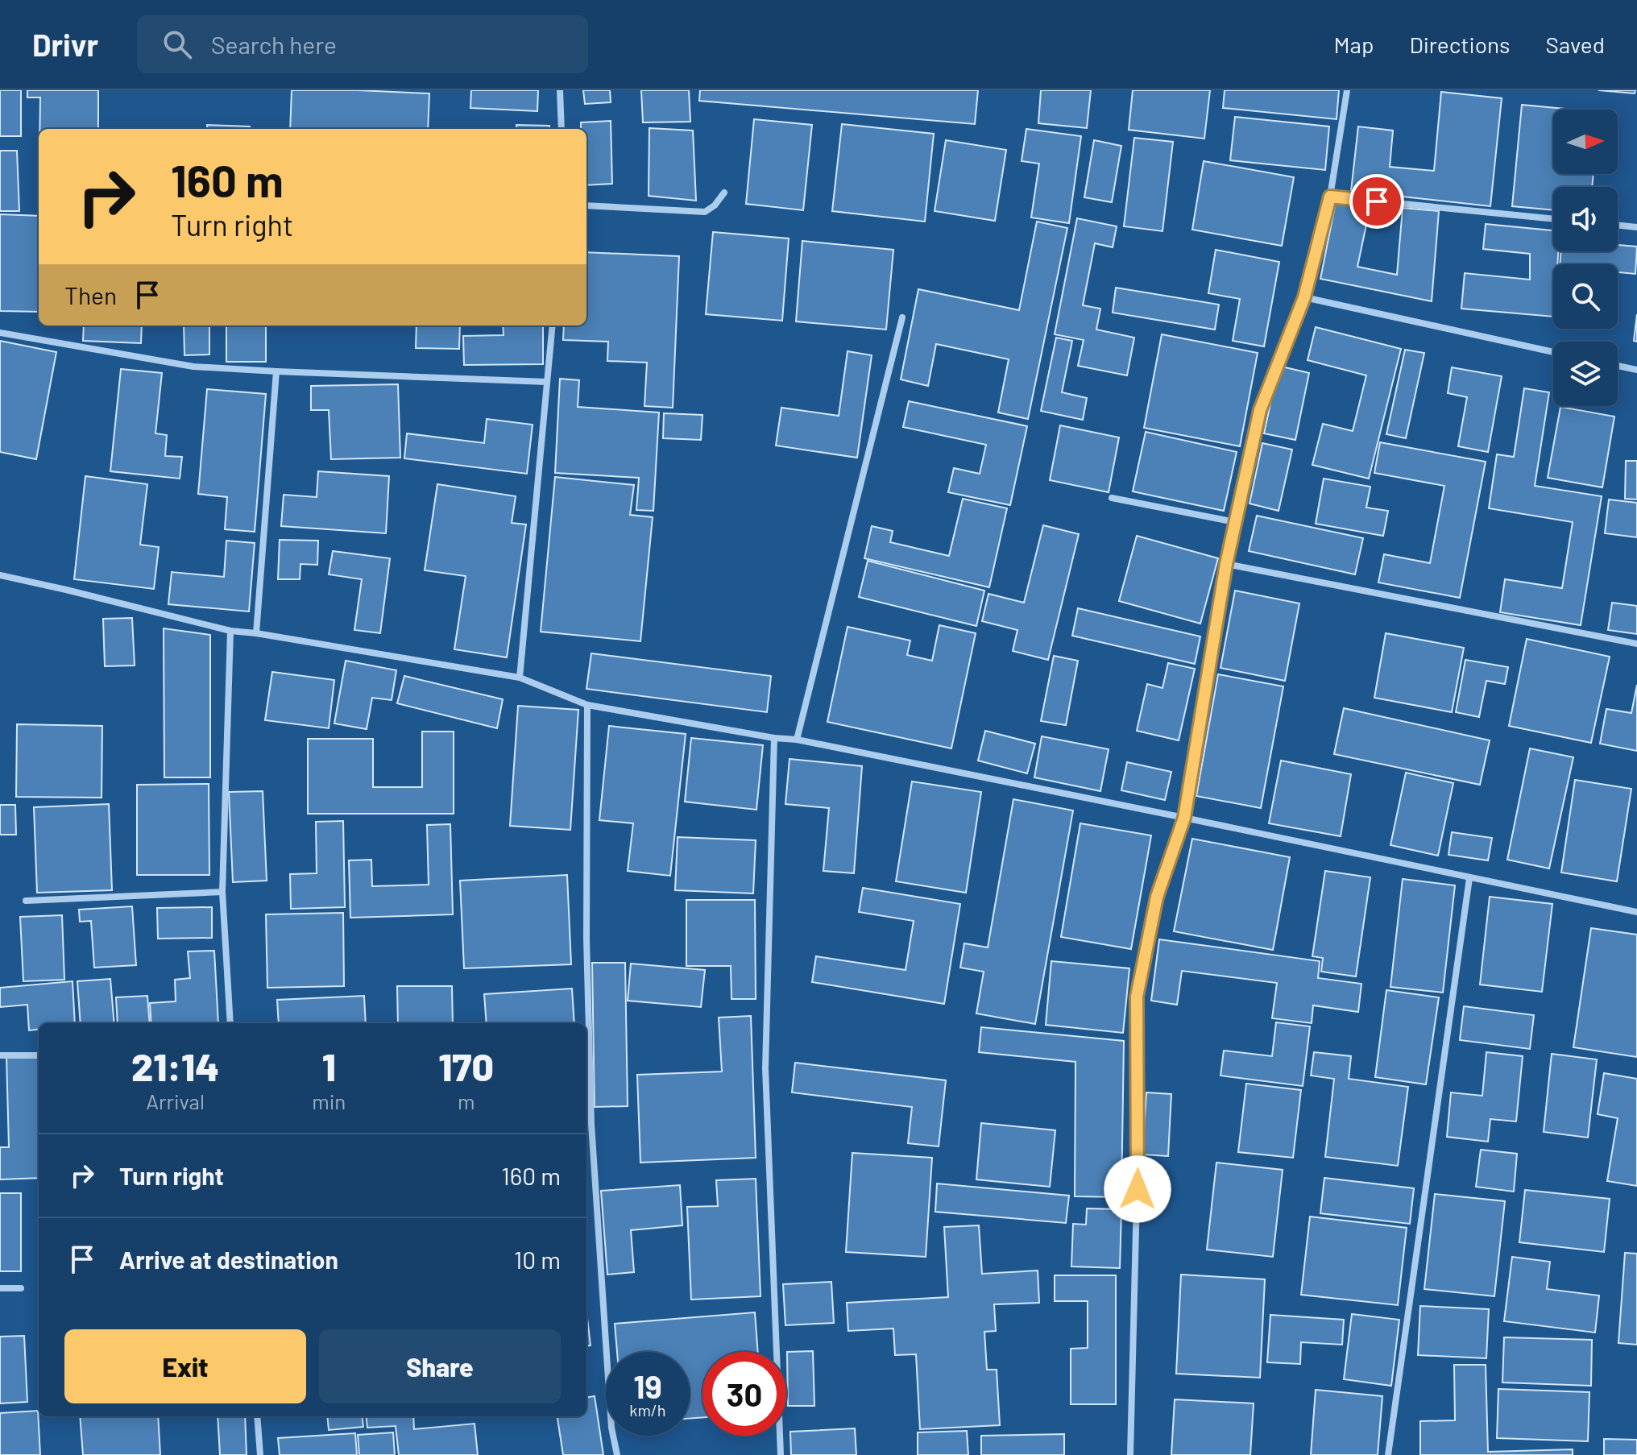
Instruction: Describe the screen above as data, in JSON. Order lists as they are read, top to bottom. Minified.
{"north":"right","page":{"header":"Drivr","search":"Search here","nav":["Map","Directions","Saved"],"turn":["160 m","Turn right"],"then":"Then","eta":["21:14","Arrival","1","min","170","m"],"list":[{"name":"Turn right","value":"160 m"},{"name":"Arrive at destination","value":"10 m"}],"buttons":["Exit","Share"],"speed":"19 km/h","limit":"30"}}
